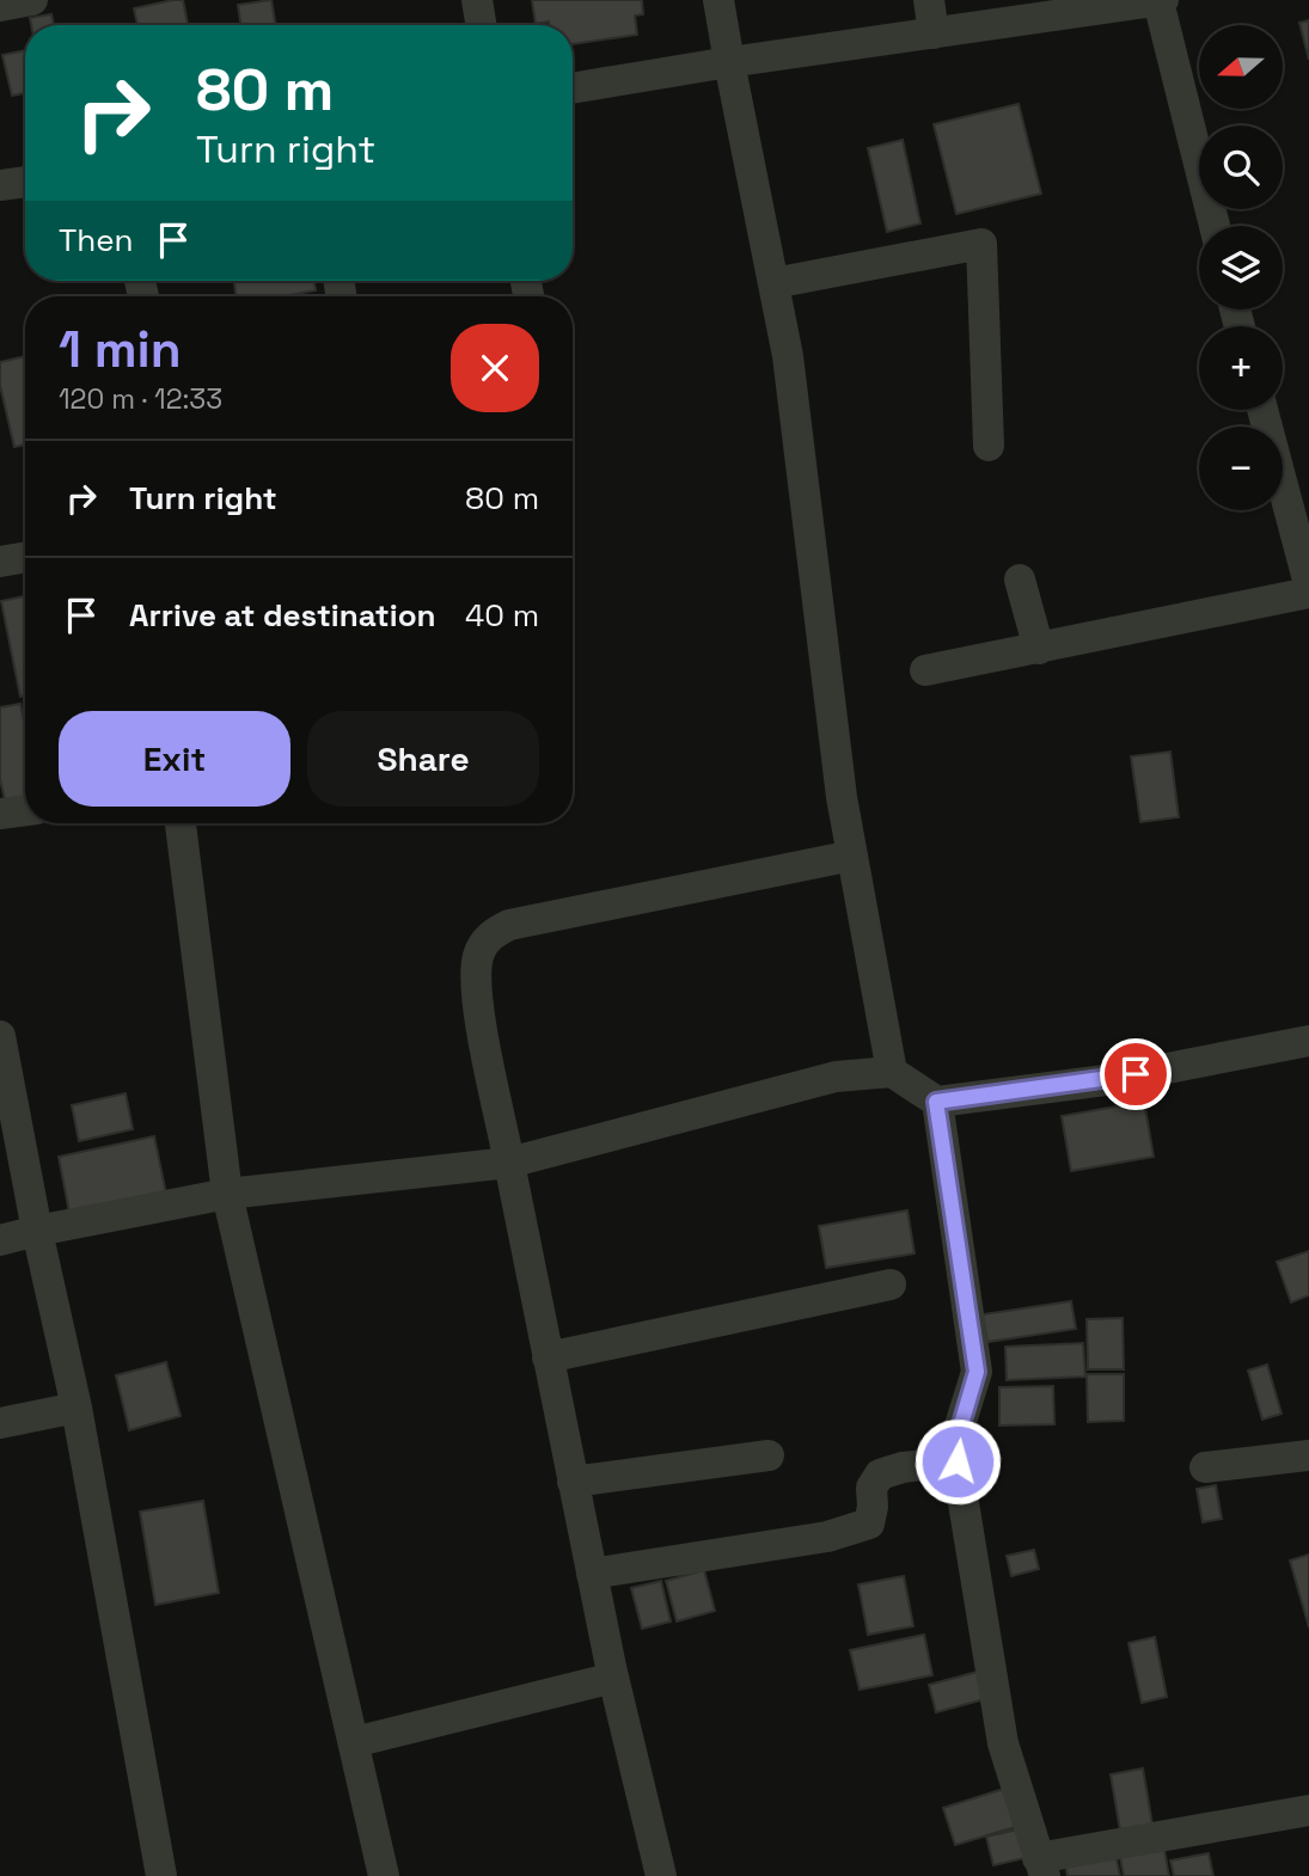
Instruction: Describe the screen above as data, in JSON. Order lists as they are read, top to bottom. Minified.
{"north":"left","page":{"map_buttons":["+","−"],"turn":["80 m","Turn right"],"then":"Then","heading":["1 min","120 m · 12:33"],"list":[{"name":"Turn right","value":"80 m"},{"name":"Arrive at destination","value":"40 m"}],"buttons":["Exit","Share"]}}
